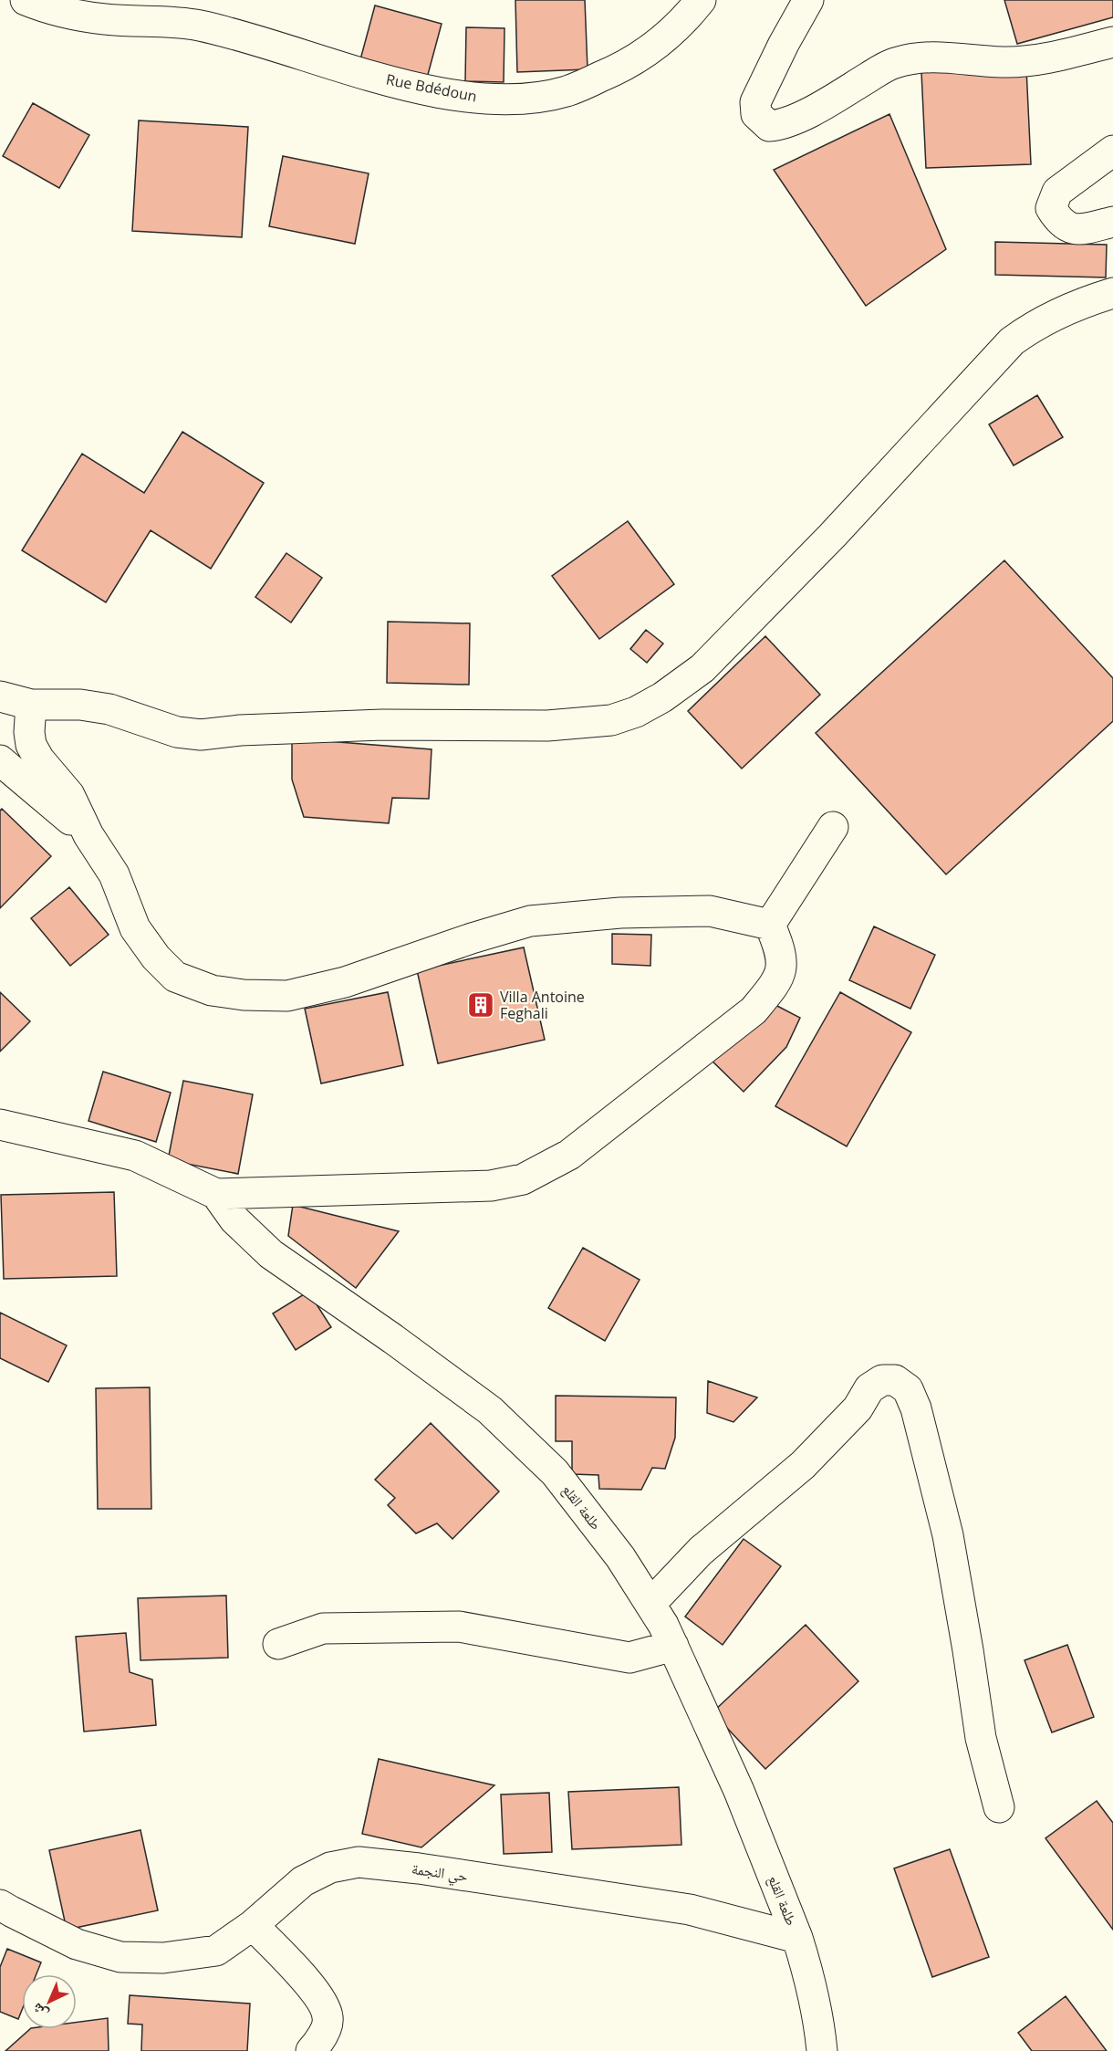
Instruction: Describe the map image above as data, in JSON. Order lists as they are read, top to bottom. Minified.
{"streets":{"street":["Rue Bdédoun","طلعة القلع","حي النجمة"]},"crossings":[["طلعة القلع","حي النجمة"]],"places":{"building":["Villa Antoine Feghali"]},"north":"bottom left"}
